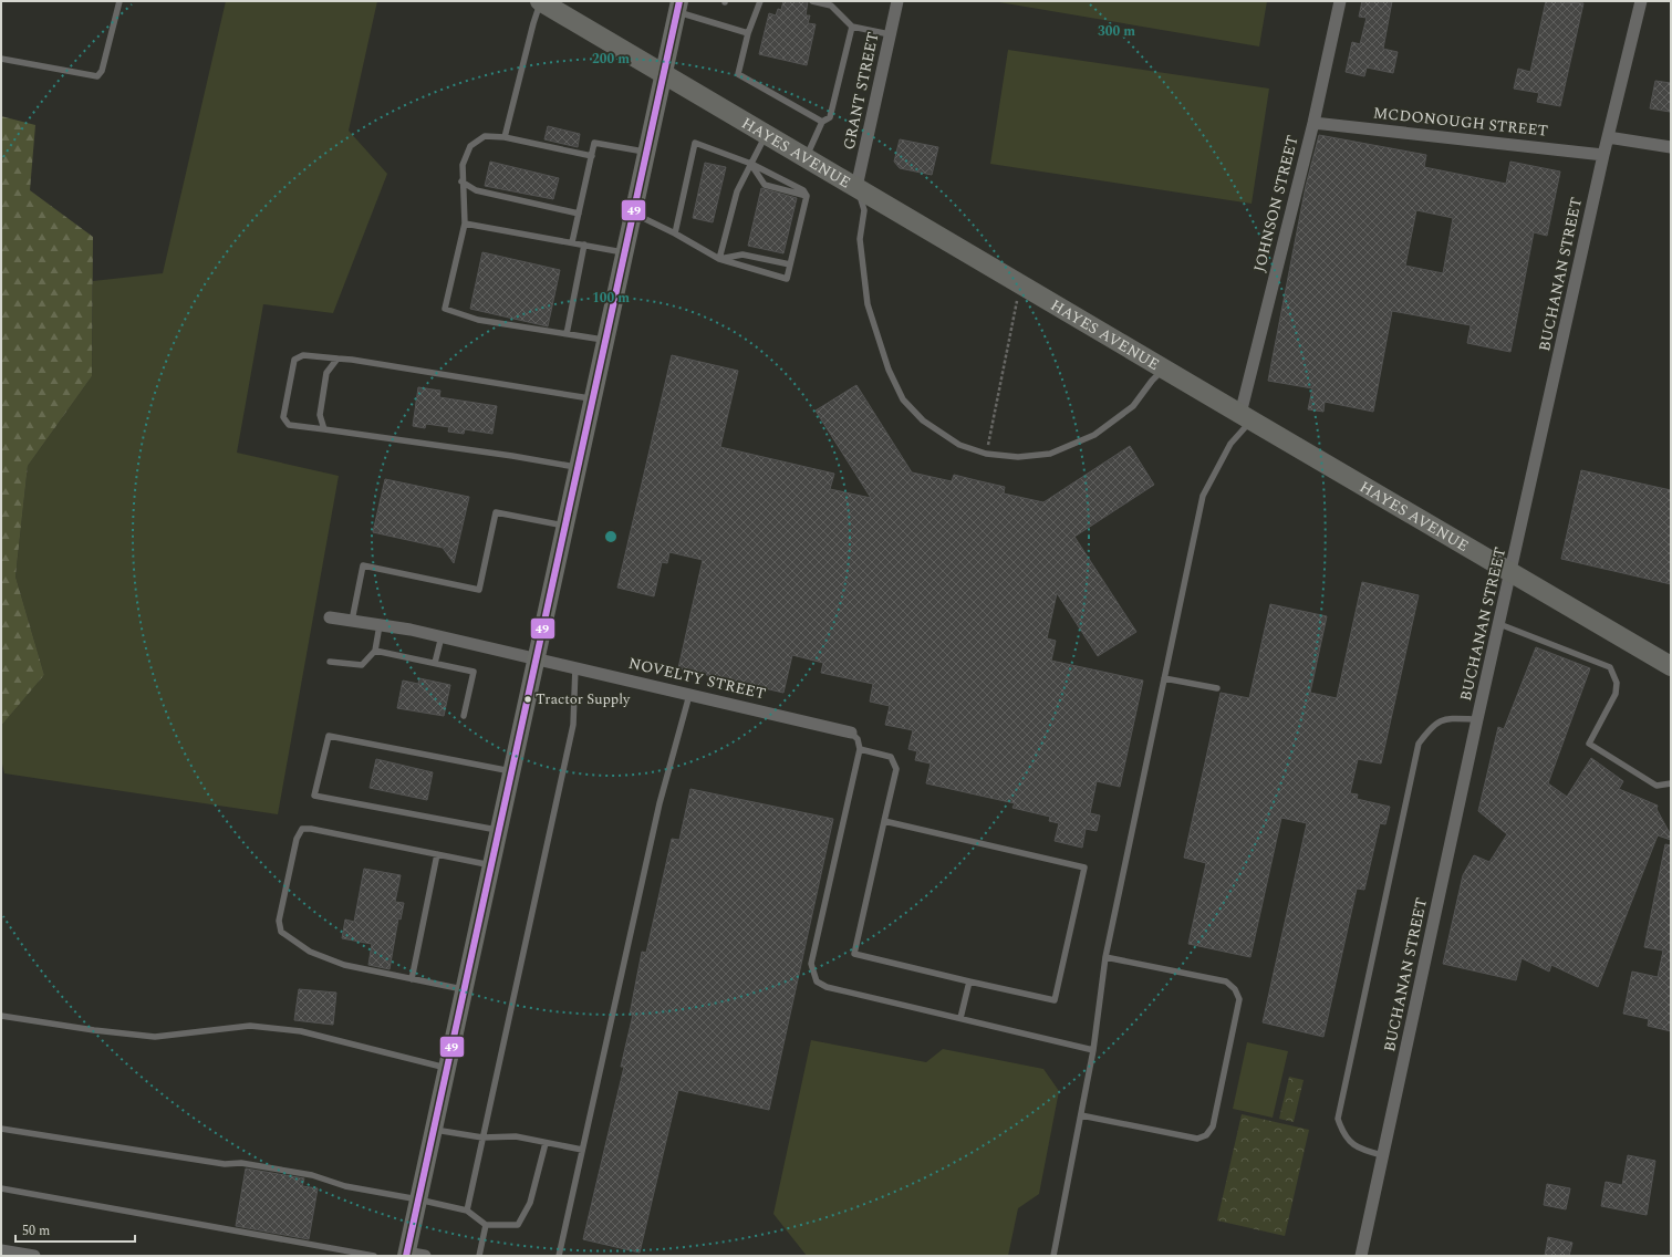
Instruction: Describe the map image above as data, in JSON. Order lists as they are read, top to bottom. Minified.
{"streets":{"main road":["HAYES AVENUE"],"street":["GRANT STREET","MCDONOUGH STREET","JOHNSON STREET","BUCHANAN STREET","NOVELTY STREET"]},"crossings":[["GRANT STREET","HAYES AVENUE"],["MCDONOUGH STREET","JOHNSON STREET"],["MCDONOUGH STREET","BUCHANAN STREET"],["HAYES AVENUE","JOHNSON STREET"],["HAYES AVENUE","BUCHANAN STREET"]],"places":["Tractor Supply"],"lines":["transit line 49"],"scale_bar":"50 m","rings":["300 m","200 m","100 m"]}
